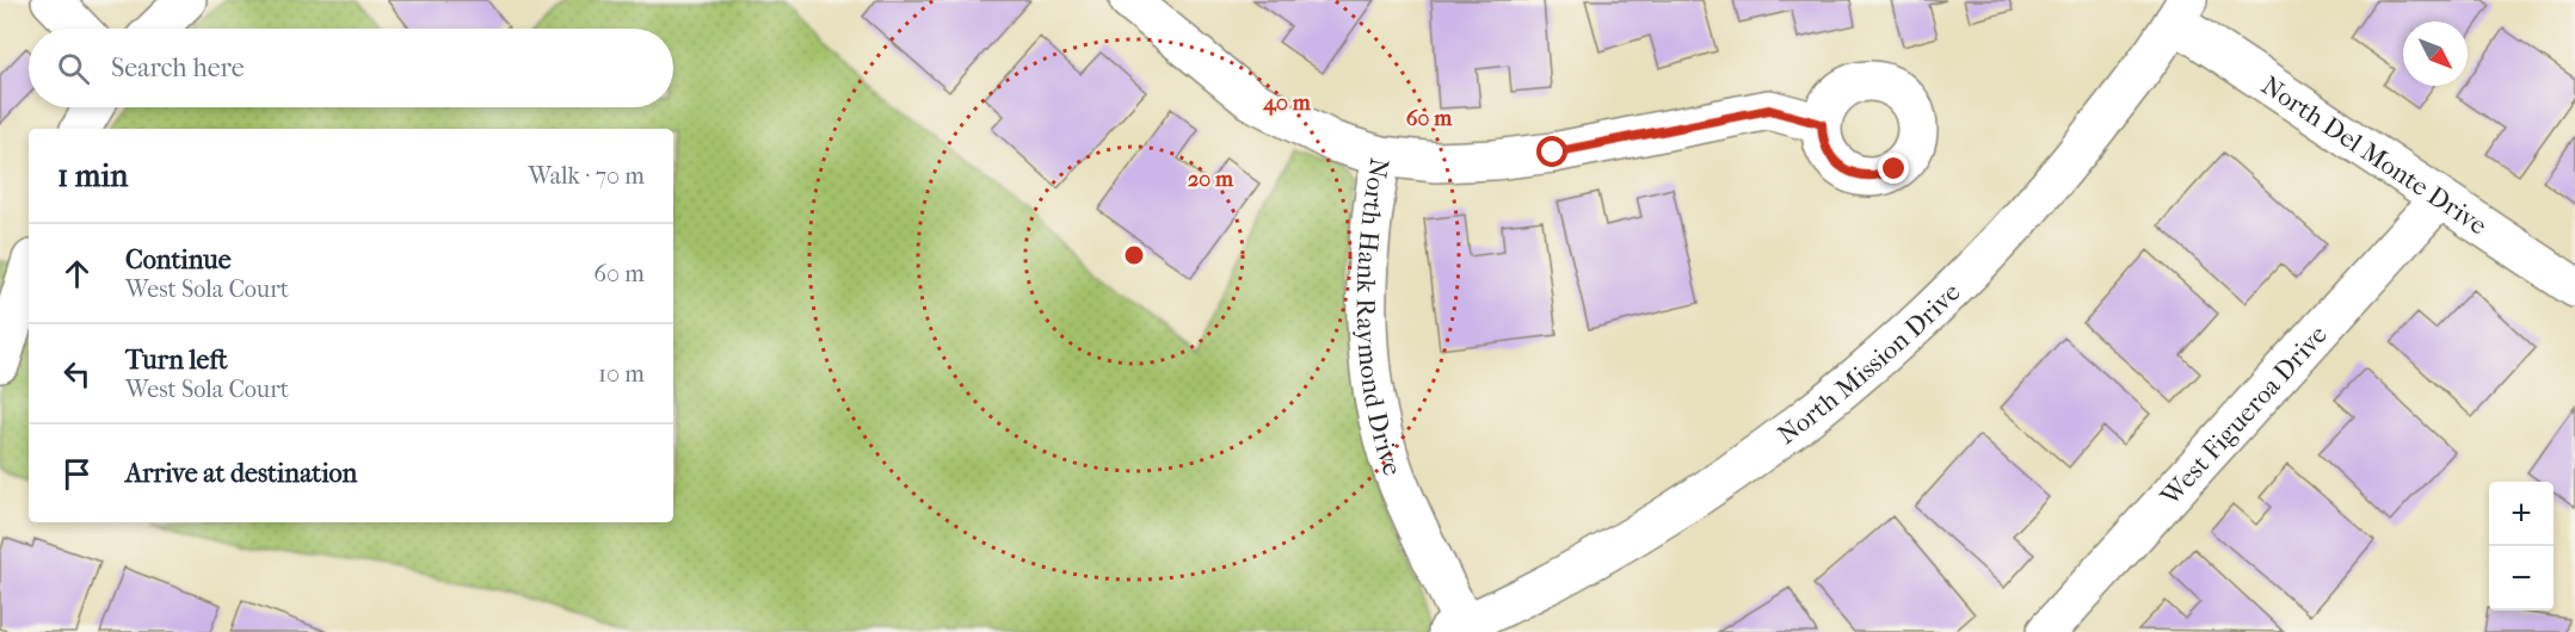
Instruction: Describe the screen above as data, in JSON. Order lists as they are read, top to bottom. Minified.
{"streets":{"street":["North Del Monte Drive","North Hank Raymond Drive","North Mission Drive","West Figueroa Drive"]},"crossings":[["North Del Monte Drive","North Mission Drive"],["North Del Monte Drive","West Figueroa Drive"],["North Hank Raymond Drive","North Mission Drive"]],"north":"bottom right","page":{"search":"Search here","heading":["1 min","Walk · 70 m"],"list":[["Continue","West Sola Court","60 m"],["Turn left","West Sola Court","10 m"],"Arrive at destination"],"map_buttons":["+","−"]},"rings":["40 m","60 m","20 m"]}
